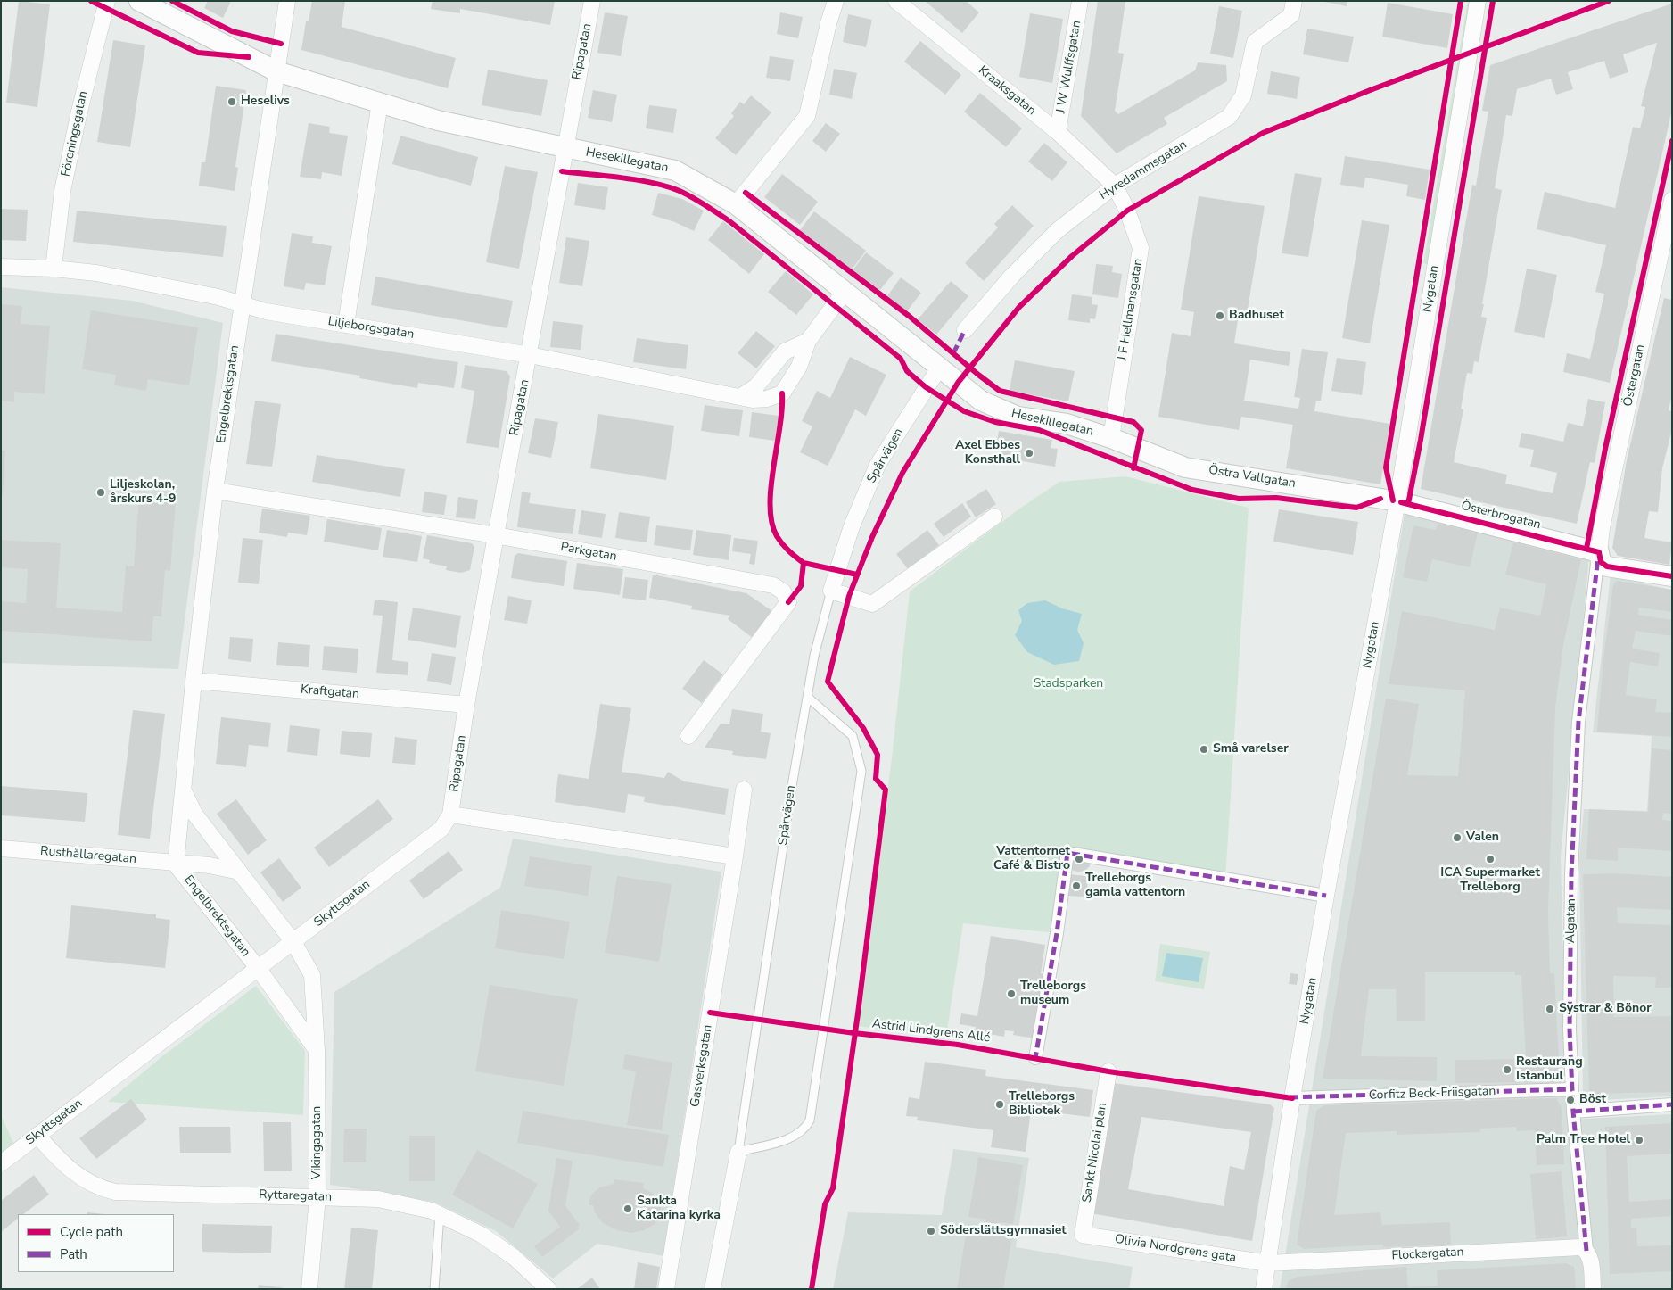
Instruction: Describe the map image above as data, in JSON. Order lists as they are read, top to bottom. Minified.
{"streets":{"street":["Ripagatan","J W Wulffsgatan","Kraaksgatan","Föreningsgatan","Hesekillegatan","Hyredammsgatan","Nygatan","J F Hellmansgatan","Liljeborgsgatan","Östergatan","Engelbrektsgatan","Spårvägen","Östra Vallgatan","Österbrogatan","Parkgatan","Kraftgatan","Rusthållaregatan","Skyttsgatan","Algatan","Gasverksgatan","Corfitz Beck-Friisgatan","Vikingagatan","Sankt Nicolai plan","Ryttaregatan","Olivia Nordgrens gata","Flockergatan"],"cycle path":["Astrid Lindgrens Allé"]},"crossings":[["Ripagatan","Hesekillegatan"],["Ripagatan","Liljeborgsgatan"],["Ripagatan","Parkgatan"],["Ripagatan","Kraftgatan"],["Ripagatan","Skyttsgatan"],["J W Wulffsgatan","Kraaksgatan"],["Kraaksgatan","Hyredammsgatan"],["Kraaksgatan","J F Hellmansgatan"],["Föreningsgatan","Liljeborgsgatan"],["Hesekillegatan","J F Hellmansgatan"],["Hesekillegatan","Liljeborgsgatan"],["Hesekillegatan","Engelbrektsgatan"],["Hesekillegatan","Spårvägen"],["Hesekillegatan","Östra Vallgatan"],["Hyredammsgatan","J F Hellmansgatan"],["Nygatan","Östra Vallgatan"],["Nygatan","Österbrogatan"],["Nygatan","Corfitz Beck-Friisgatan"],["Nygatan","Olivia Nordgrens gata"],["Nygatan","Flockergatan"],["J F Hellmansgatan","Östra Vallgatan"],["Liljeborgsgatan","Engelbrektsgatan"],["Östergatan","Österbrogatan"],["Östergatan","Algatan"],["Engelbrektsgatan","Parkgatan"],["Engelbrektsgatan","Kraftgatan"],["Engelbrektsgatan","Rusthållaregatan"],["Engelbrektsgatan","Skyttsgatan"],["Östra Vallgatan","Österbrogatan"],["Österbrogatan","Algatan"],["Skyttsgatan","Vikingagatan"],["Skyttsgatan","Ryttaregatan"],["Algatan","Corfitz Beck-Friisgatan"],["Algatan","Flockergatan"],["Vikingagatan","Ryttaregatan"],["Sankt Nicolai plan","Olivia Nordgrens gata"],["Olivia Nordgrens gata","Flockergatan"]],"parks":["Stadsparken"],"places":["Heselivs","Badhuset","Axel Ebbes Konsthall","Liljeskolan, årskurs 4-9","Små varelser","Valen","Vattentornet Café & Bistro","ICA Supermarket Trelleborg","Trelleborgs gamla vattentorn","Trelleborgs museum","Systrar & Bönor","Restaurang Istanbul","Böst","Trelleborgs Bibliotek","Palm Tree Hotel","Sankta Katarina kyrka","Söderslättsgymnasiet"],"legend":["Cycle path","Path"]}
